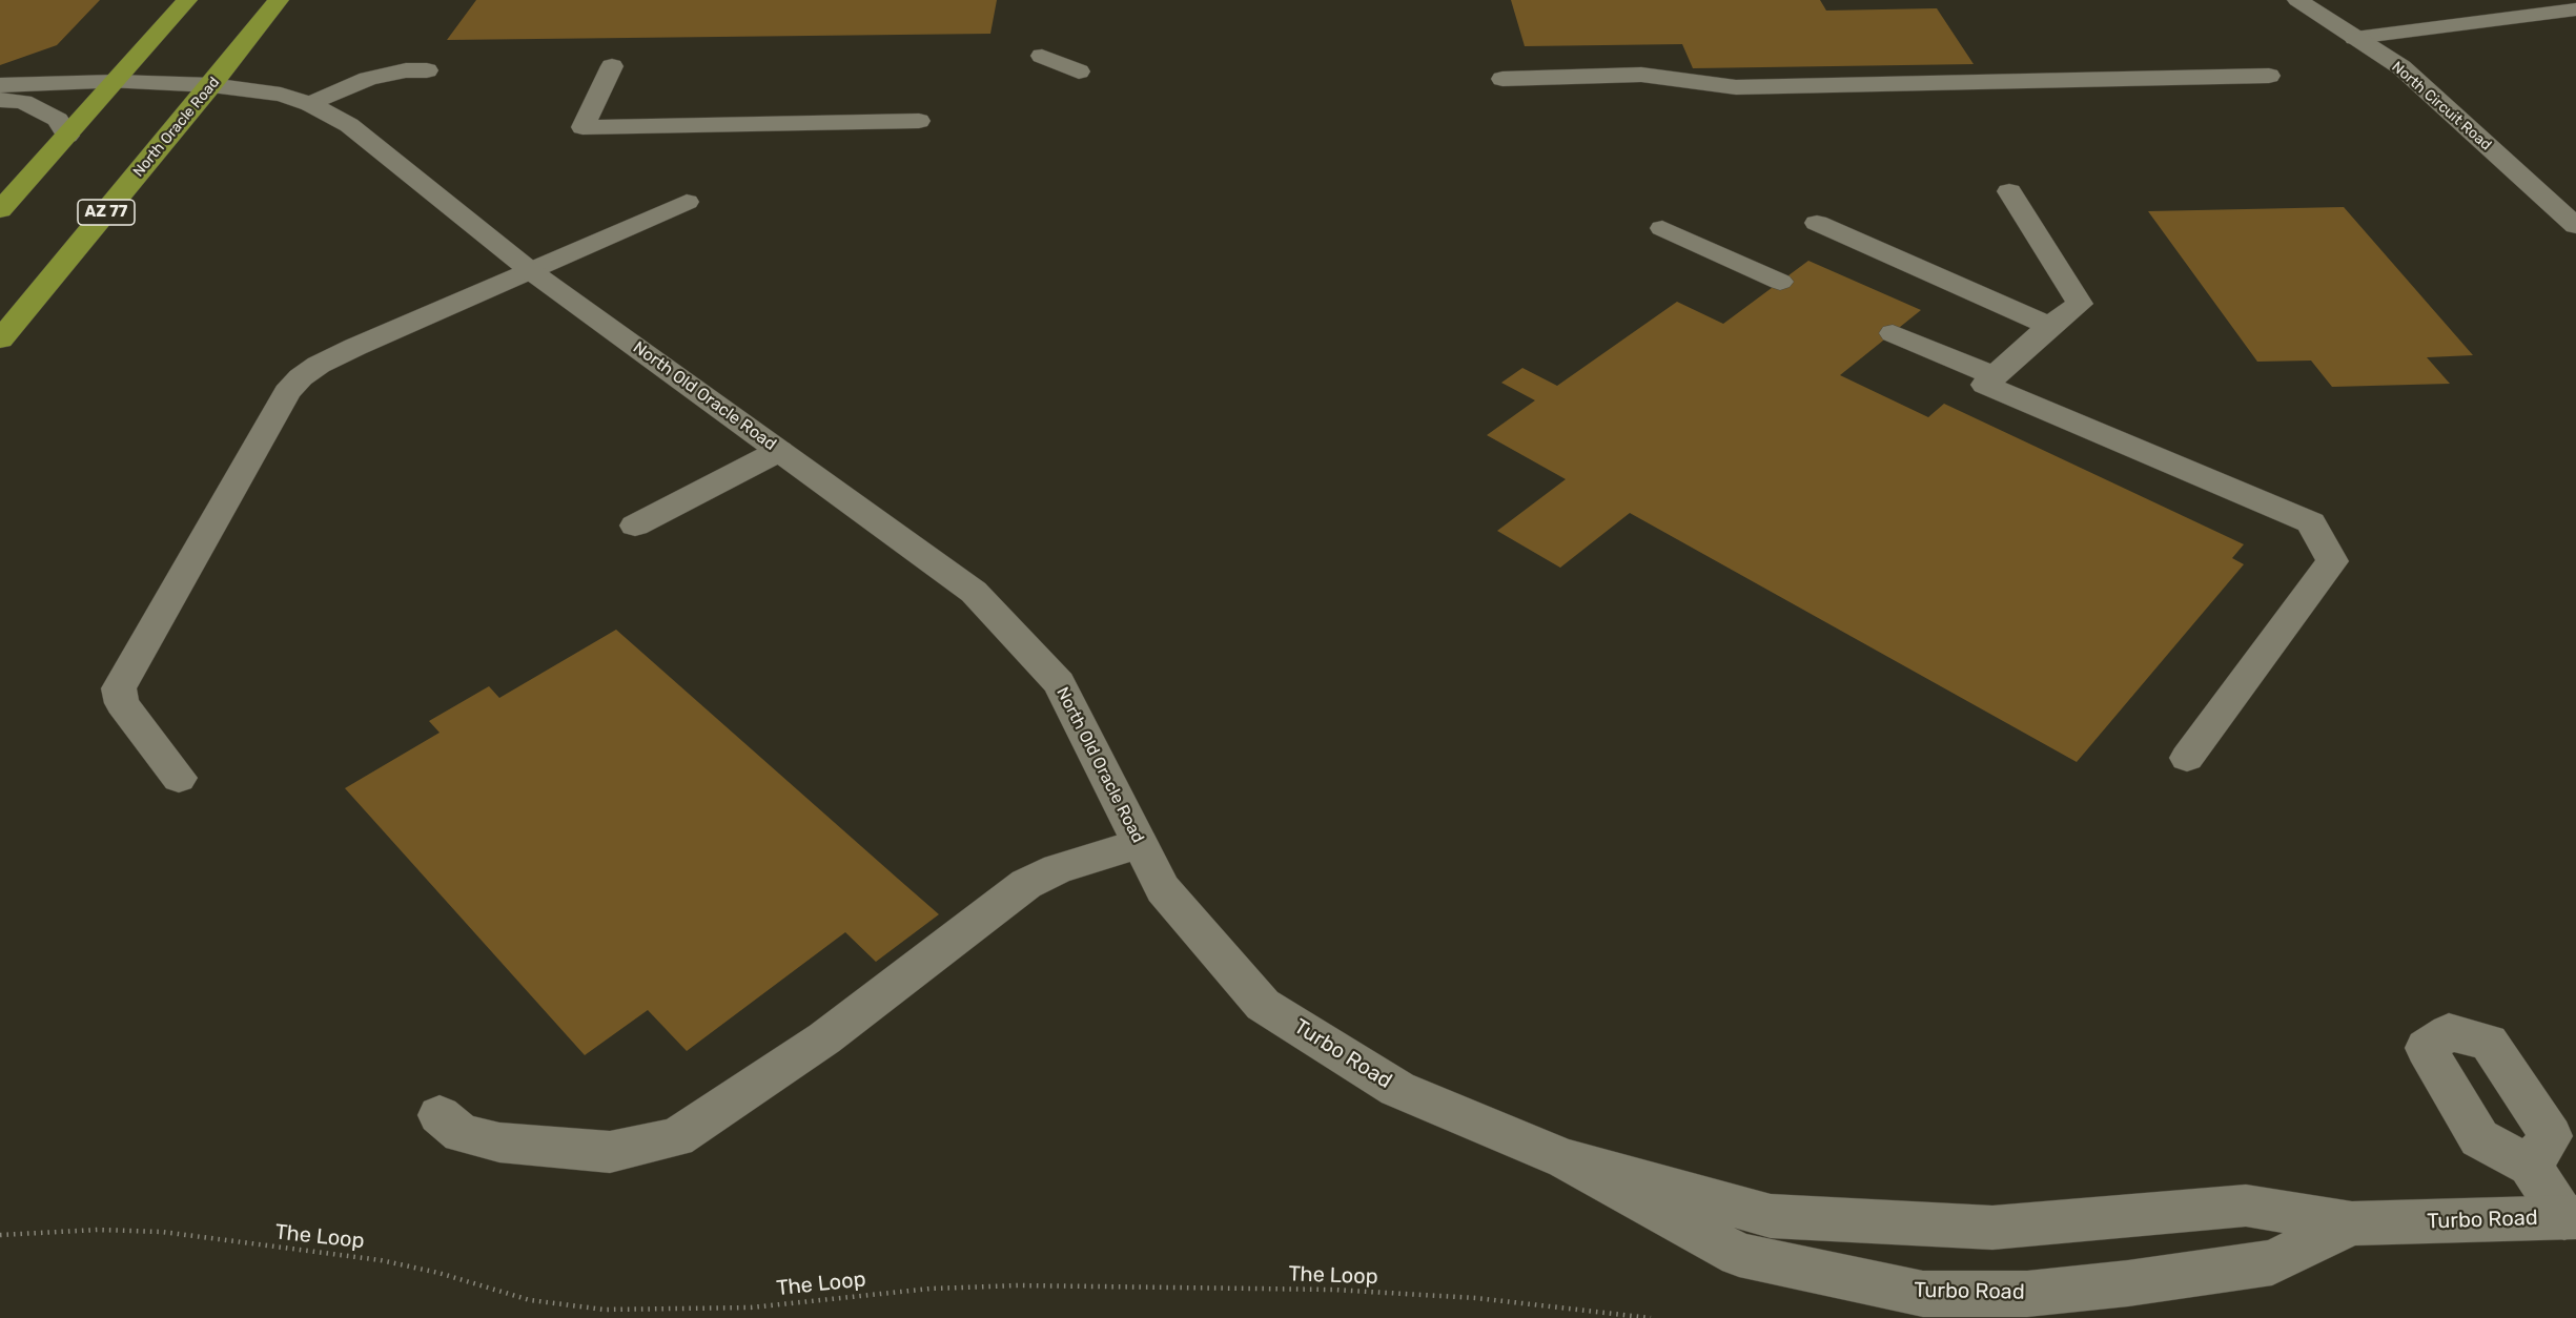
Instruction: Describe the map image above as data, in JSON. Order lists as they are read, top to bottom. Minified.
{"streets":{"highway":["North Oracle Road","AZ 77"],"street":["North Circuit Road","North Old Oracle Road","Turbo Road"],"path":["The Loop"]},"crossings":[["North Oracle Road","North Old Oracle Road"],["North Old Oracle Road","Turbo Road"]]}
